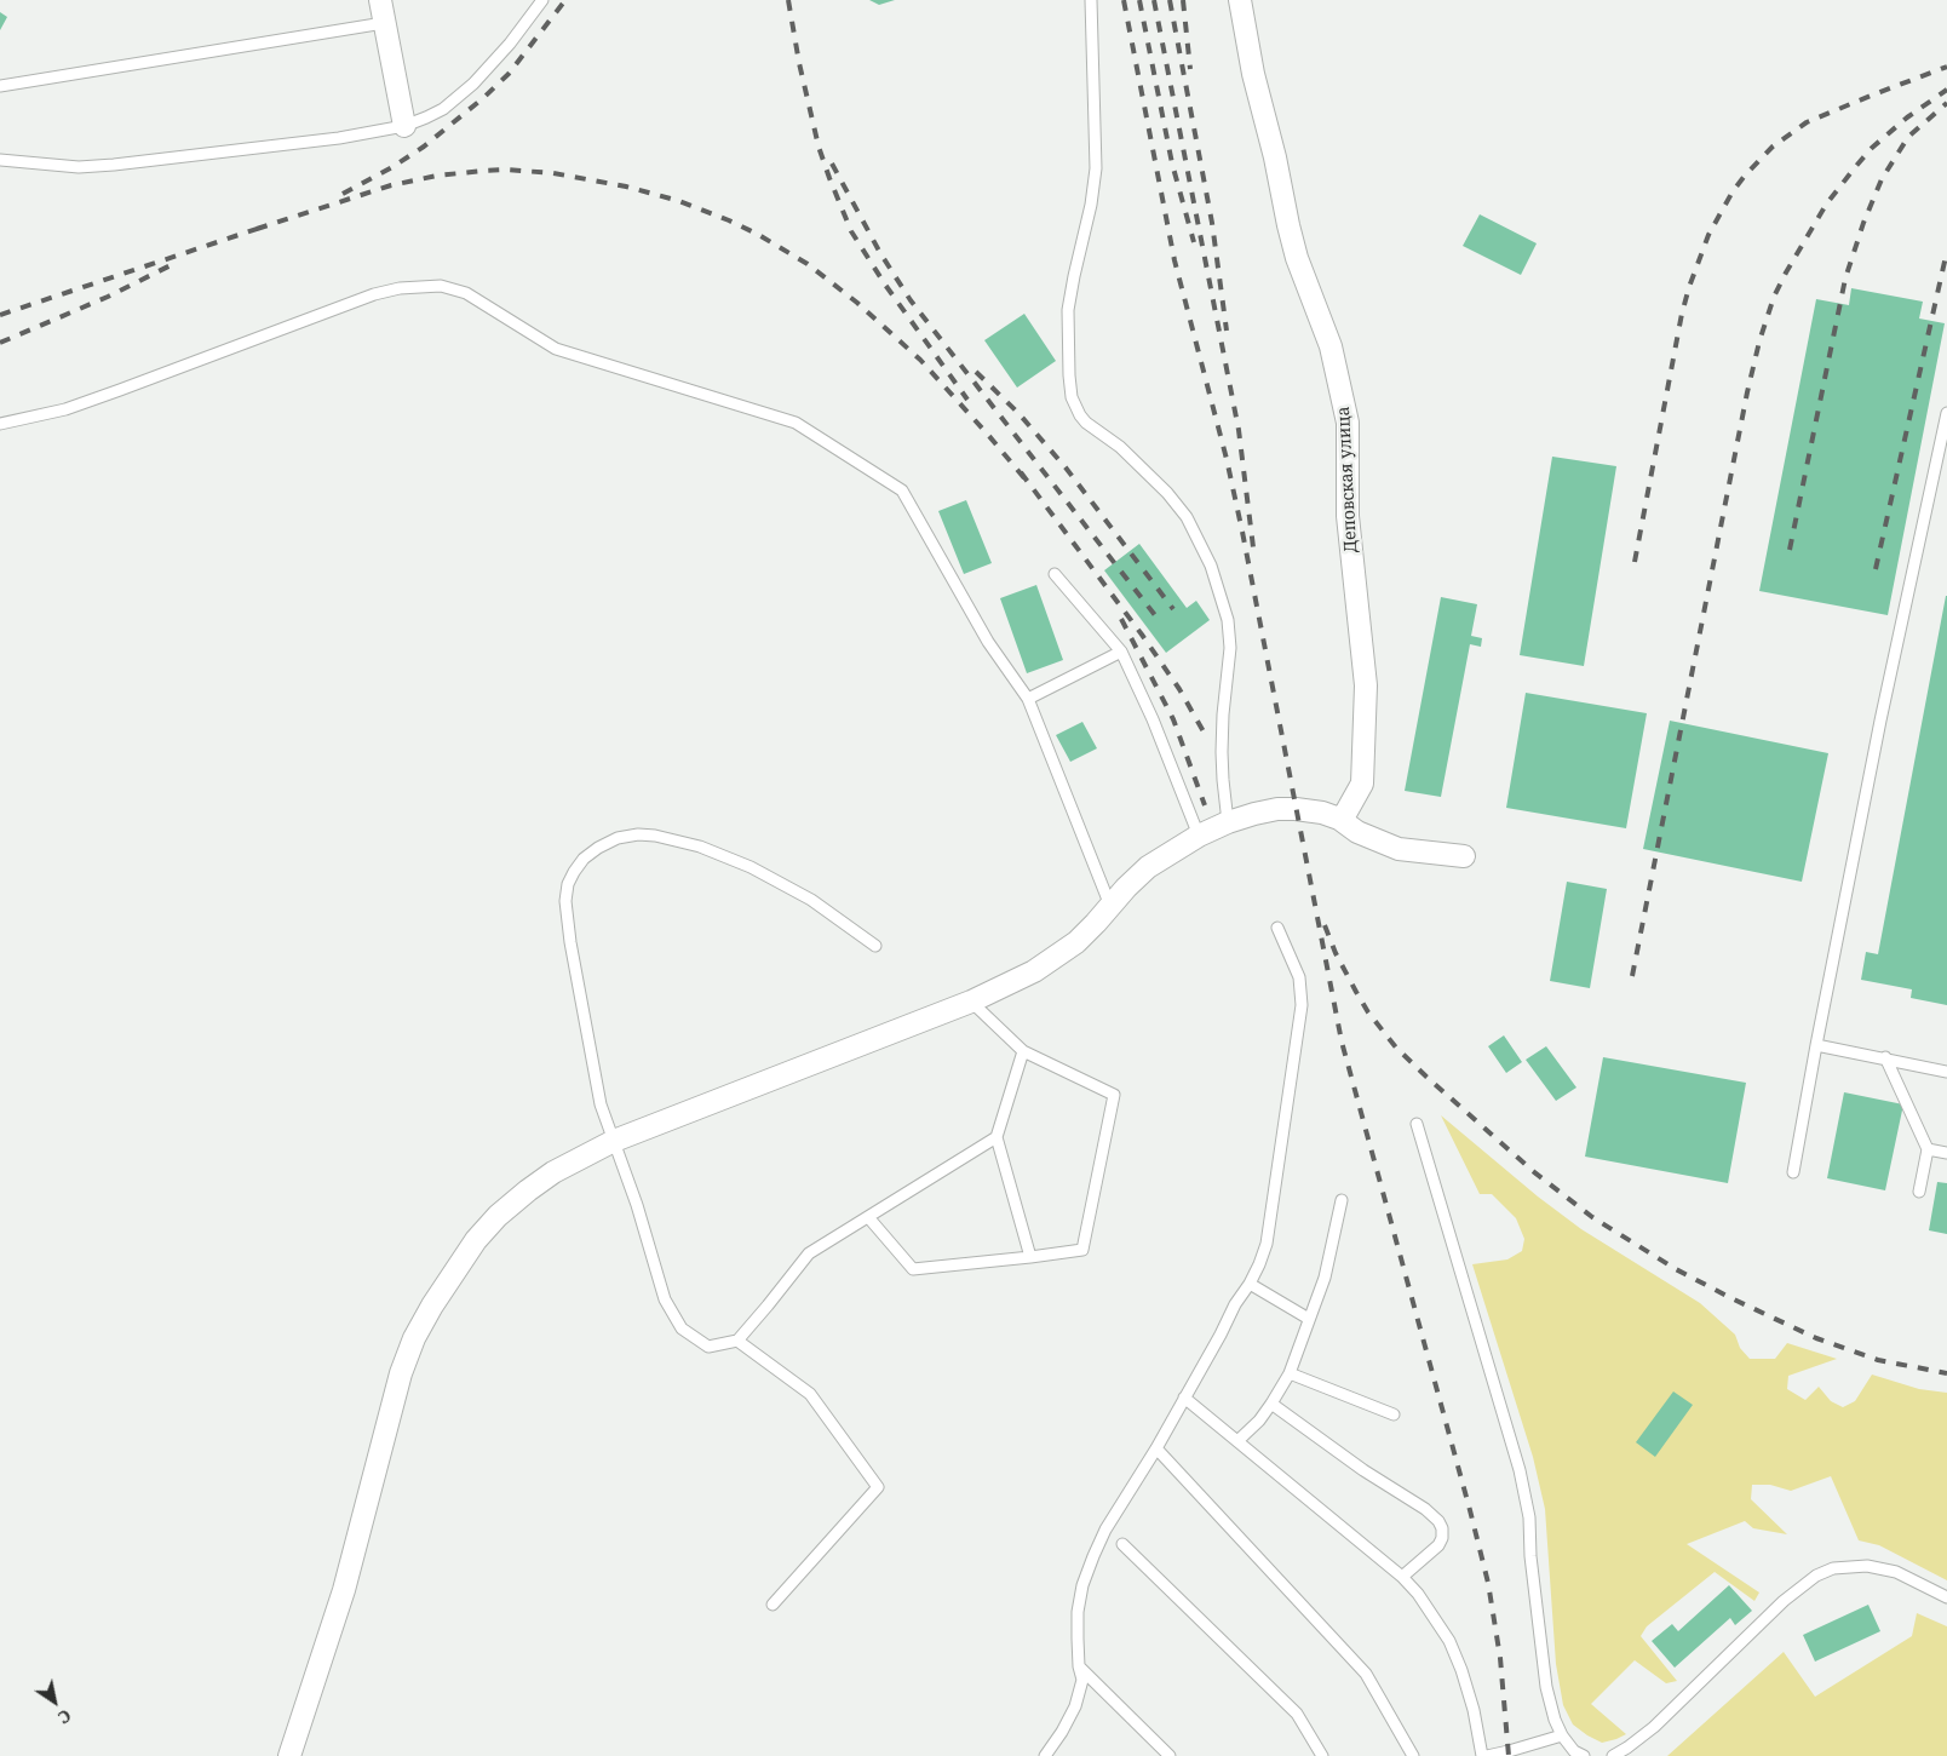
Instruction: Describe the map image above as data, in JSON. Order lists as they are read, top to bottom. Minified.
{"streets":{"street":["Деповская улица"]},"north":"bottom right"}
